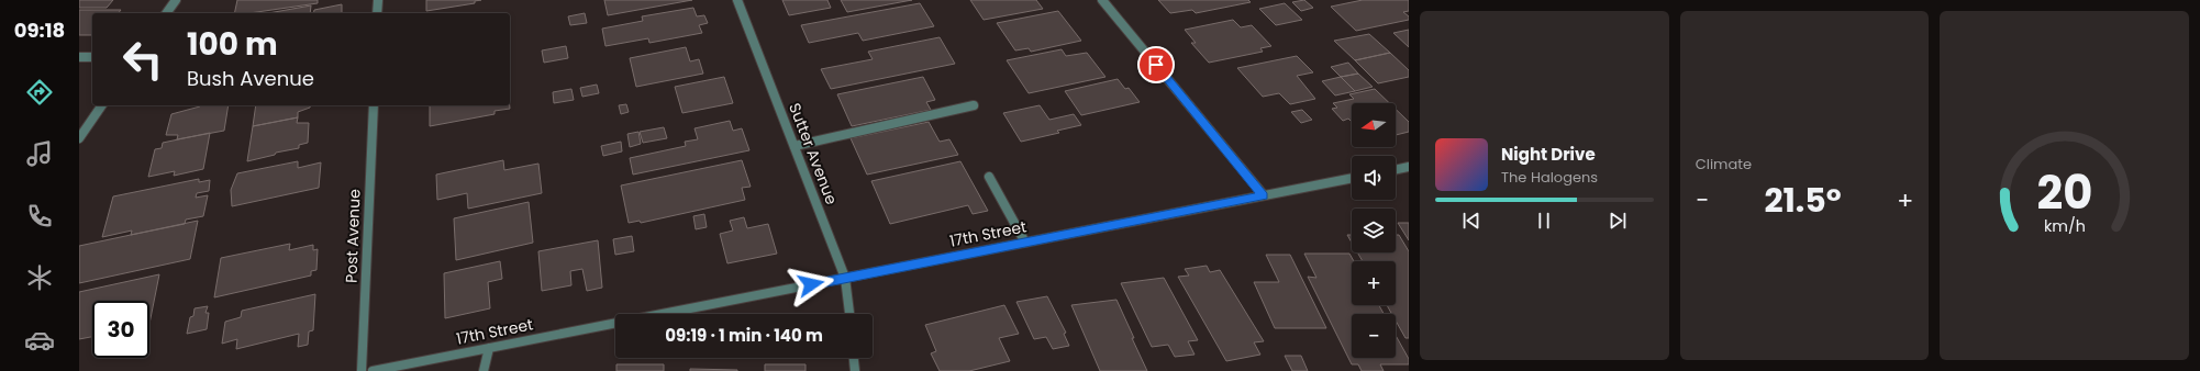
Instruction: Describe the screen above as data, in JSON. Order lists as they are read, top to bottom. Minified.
{"streets":{"street":["Sutter Avenue","17th Street","Post Avenue"]},"crossings":[["Sutter Avenue","17th Street"]],"north":"left","page":{"tabs":"09:18","tile":"Climate","turn":["100 m","Bush Avenue"],"map_buttons":["+","−"],"song":["Night Drive","The Halogens"],"heat":["−","21.5°","+"],"limit":"30","trip":"09:19 · 1 min · 140 m","gauge":["20","km/h"]}}
